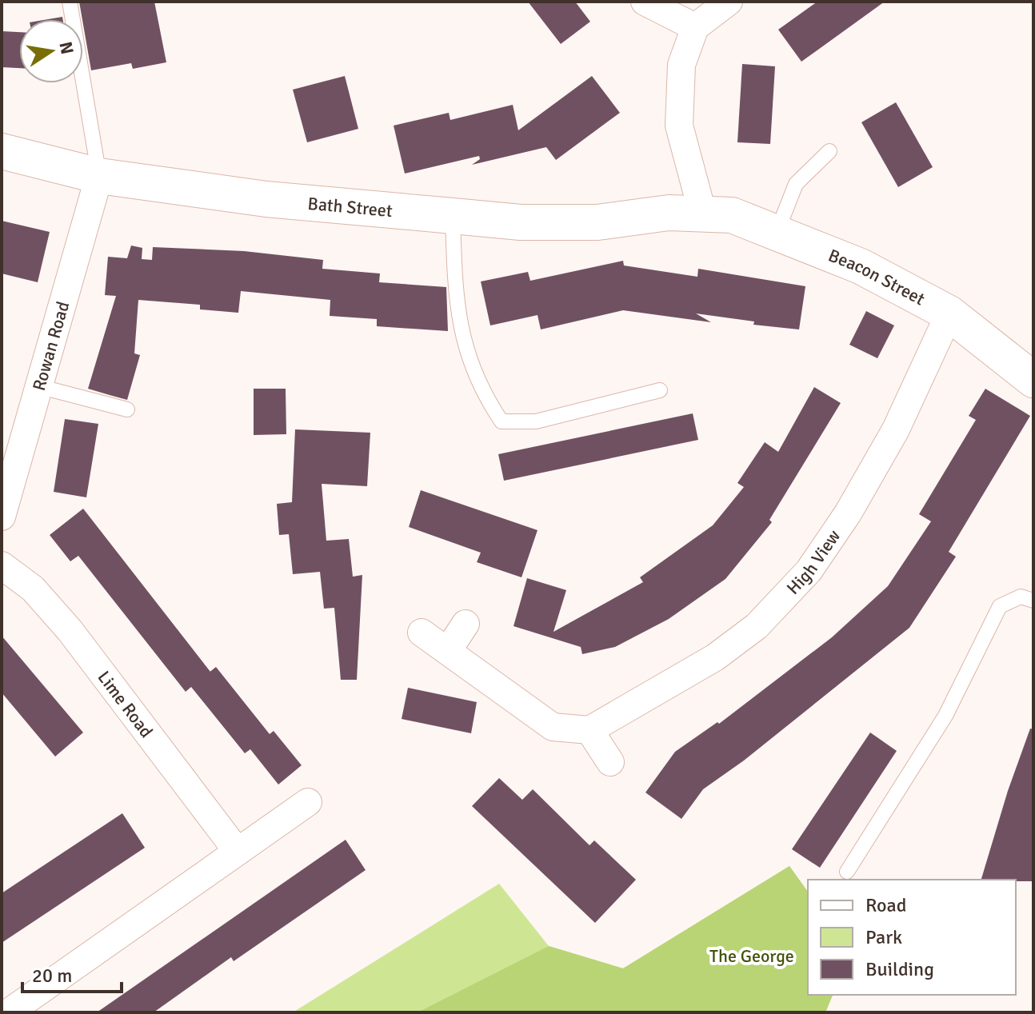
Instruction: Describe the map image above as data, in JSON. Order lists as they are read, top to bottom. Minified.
{"streets":{"street":["Bath Street","Beacon Street","Rowan Road","High View","Lime Road"]},"crossings":[["Bath Street","Beacon Street"],["Bath Street","Rowan Road"],["Beacon Street","High View"]],"parks":["The George"],"legend":["Road","Park","Building"],"scale_bar":"20 m","north":"right"}
